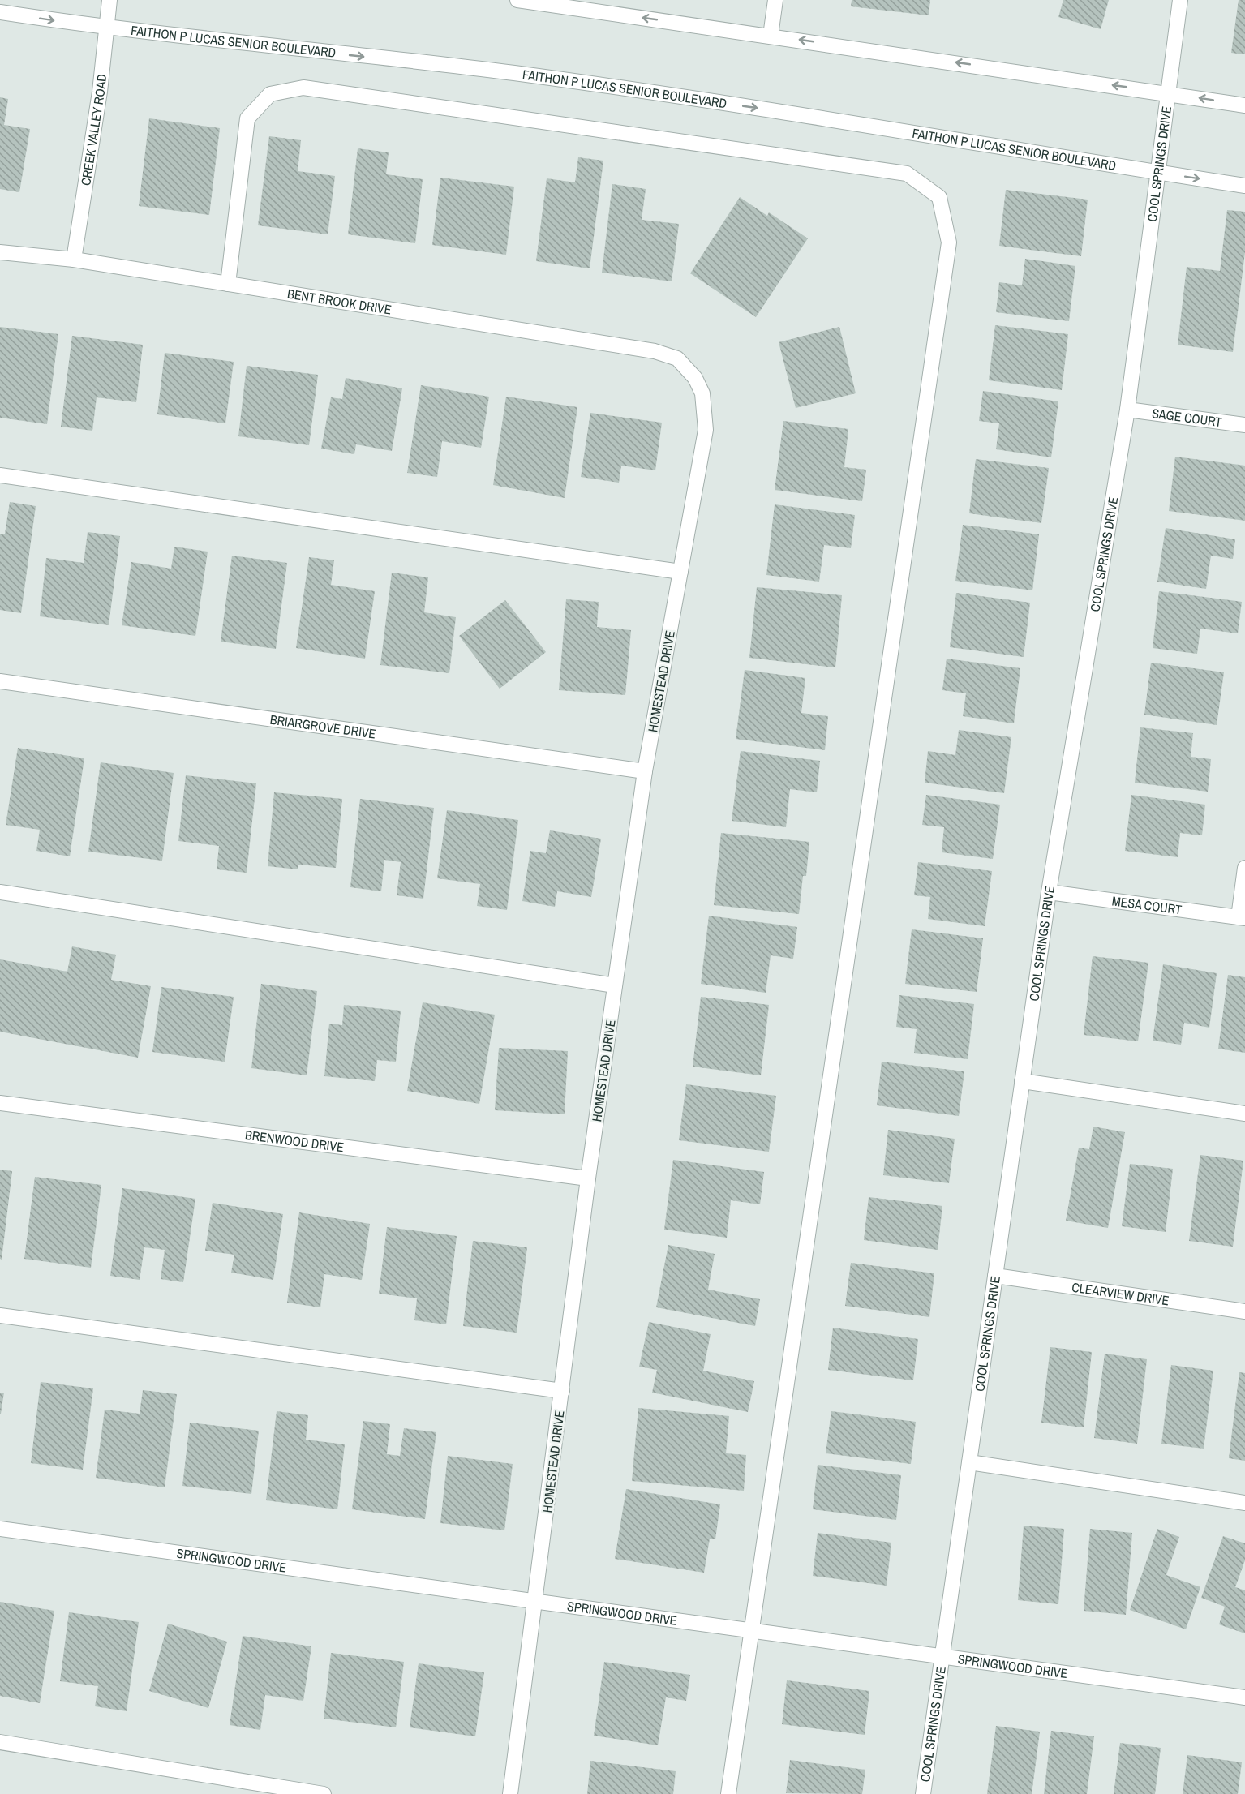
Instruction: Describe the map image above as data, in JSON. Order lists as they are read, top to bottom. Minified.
{"streets":{"street":["FAITHON P LUCAS SENIOR BOULEVARD","CREEK VALLEY ROAD","COOL SPRINGS DRIVE","BENT BROOK DRIVE","SAGE COURT","HOMESTEAD DRIVE","BRIARGROVE DRIVE","MESA COURT","BRENWOOD DRIVE","CLEARVIEW DRIVE","SPRINGWOOD DRIVE"]},"crossings":[["FAITHON P LUCAS SENIOR BOULEVARD","CREEK VALLEY ROAD"],["FAITHON P LUCAS SENIOR BOULEVARD","COOL SPRINGS DRIVE"],["CREEK VALLEY ROAD","BENT BROOK DRIVE"],["COOL SPRINGS DRIVE","SAGE COURT"],["COOL SPRINGS DRIVE","MESA COURT"],["COOL SPRINGS DRIVE","CLEARVIEW DRIVE"],["COOL SPRINGS DRIVE","SPRINGWOOD DRIVE"],["BENT BROOK DRIVE","HOMESTEAD DRIVE"],["HOMESTEAD DRIVE","BRIARGROVE DRIVE"],["HOMESTEAD DRIVE","BRENWOOD DRIVE"],["HOMESTEAD DRIVE","SPRINGWOOD DRIVE"]]}
